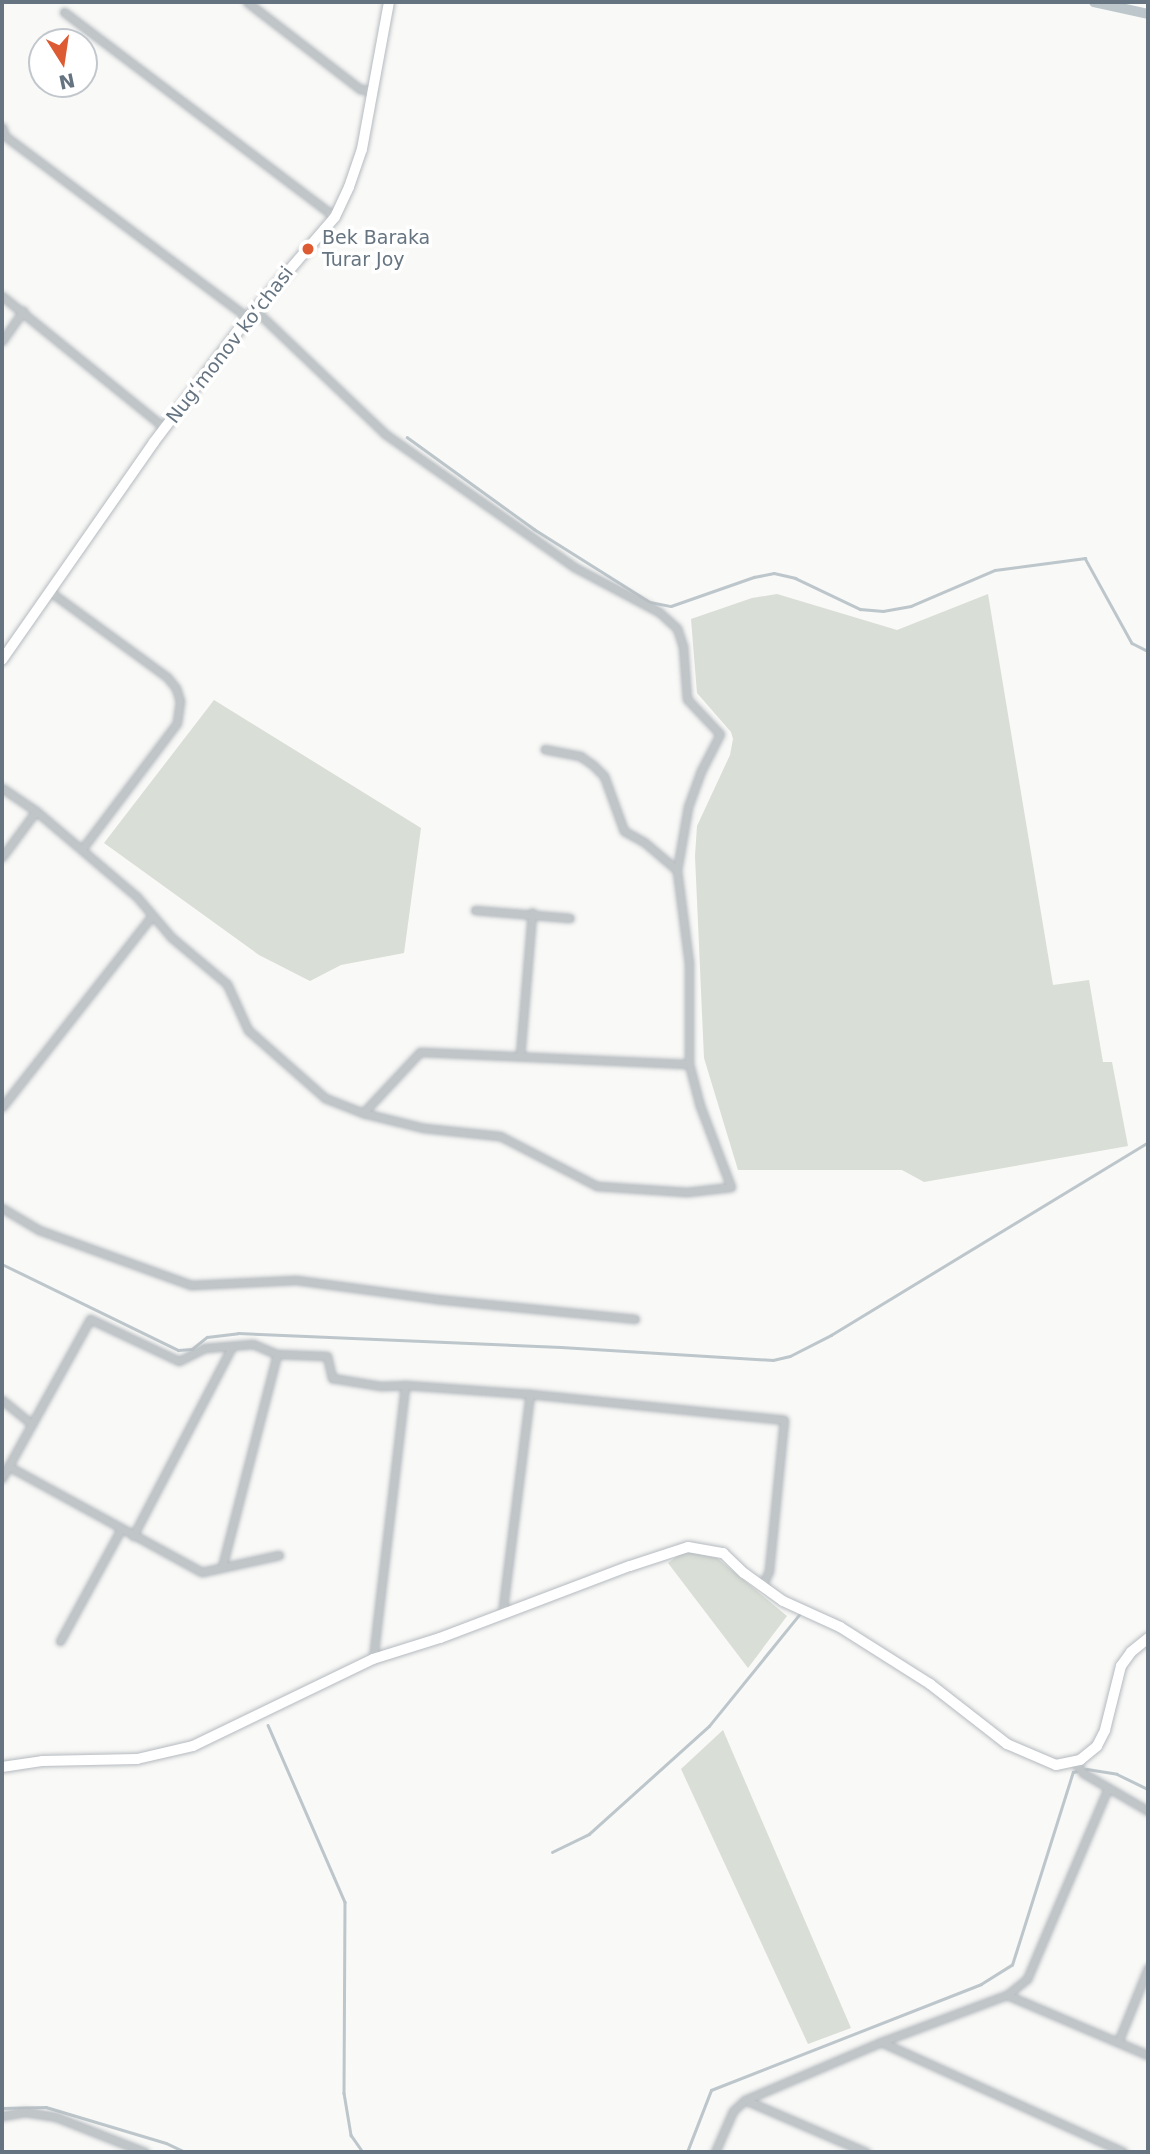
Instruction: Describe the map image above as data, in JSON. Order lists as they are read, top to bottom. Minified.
{"streets":{"street":["Nugʻmonov koʻchasi"]},"places":["Bek Baraka Turar Joy"],"north":"bottom"}
